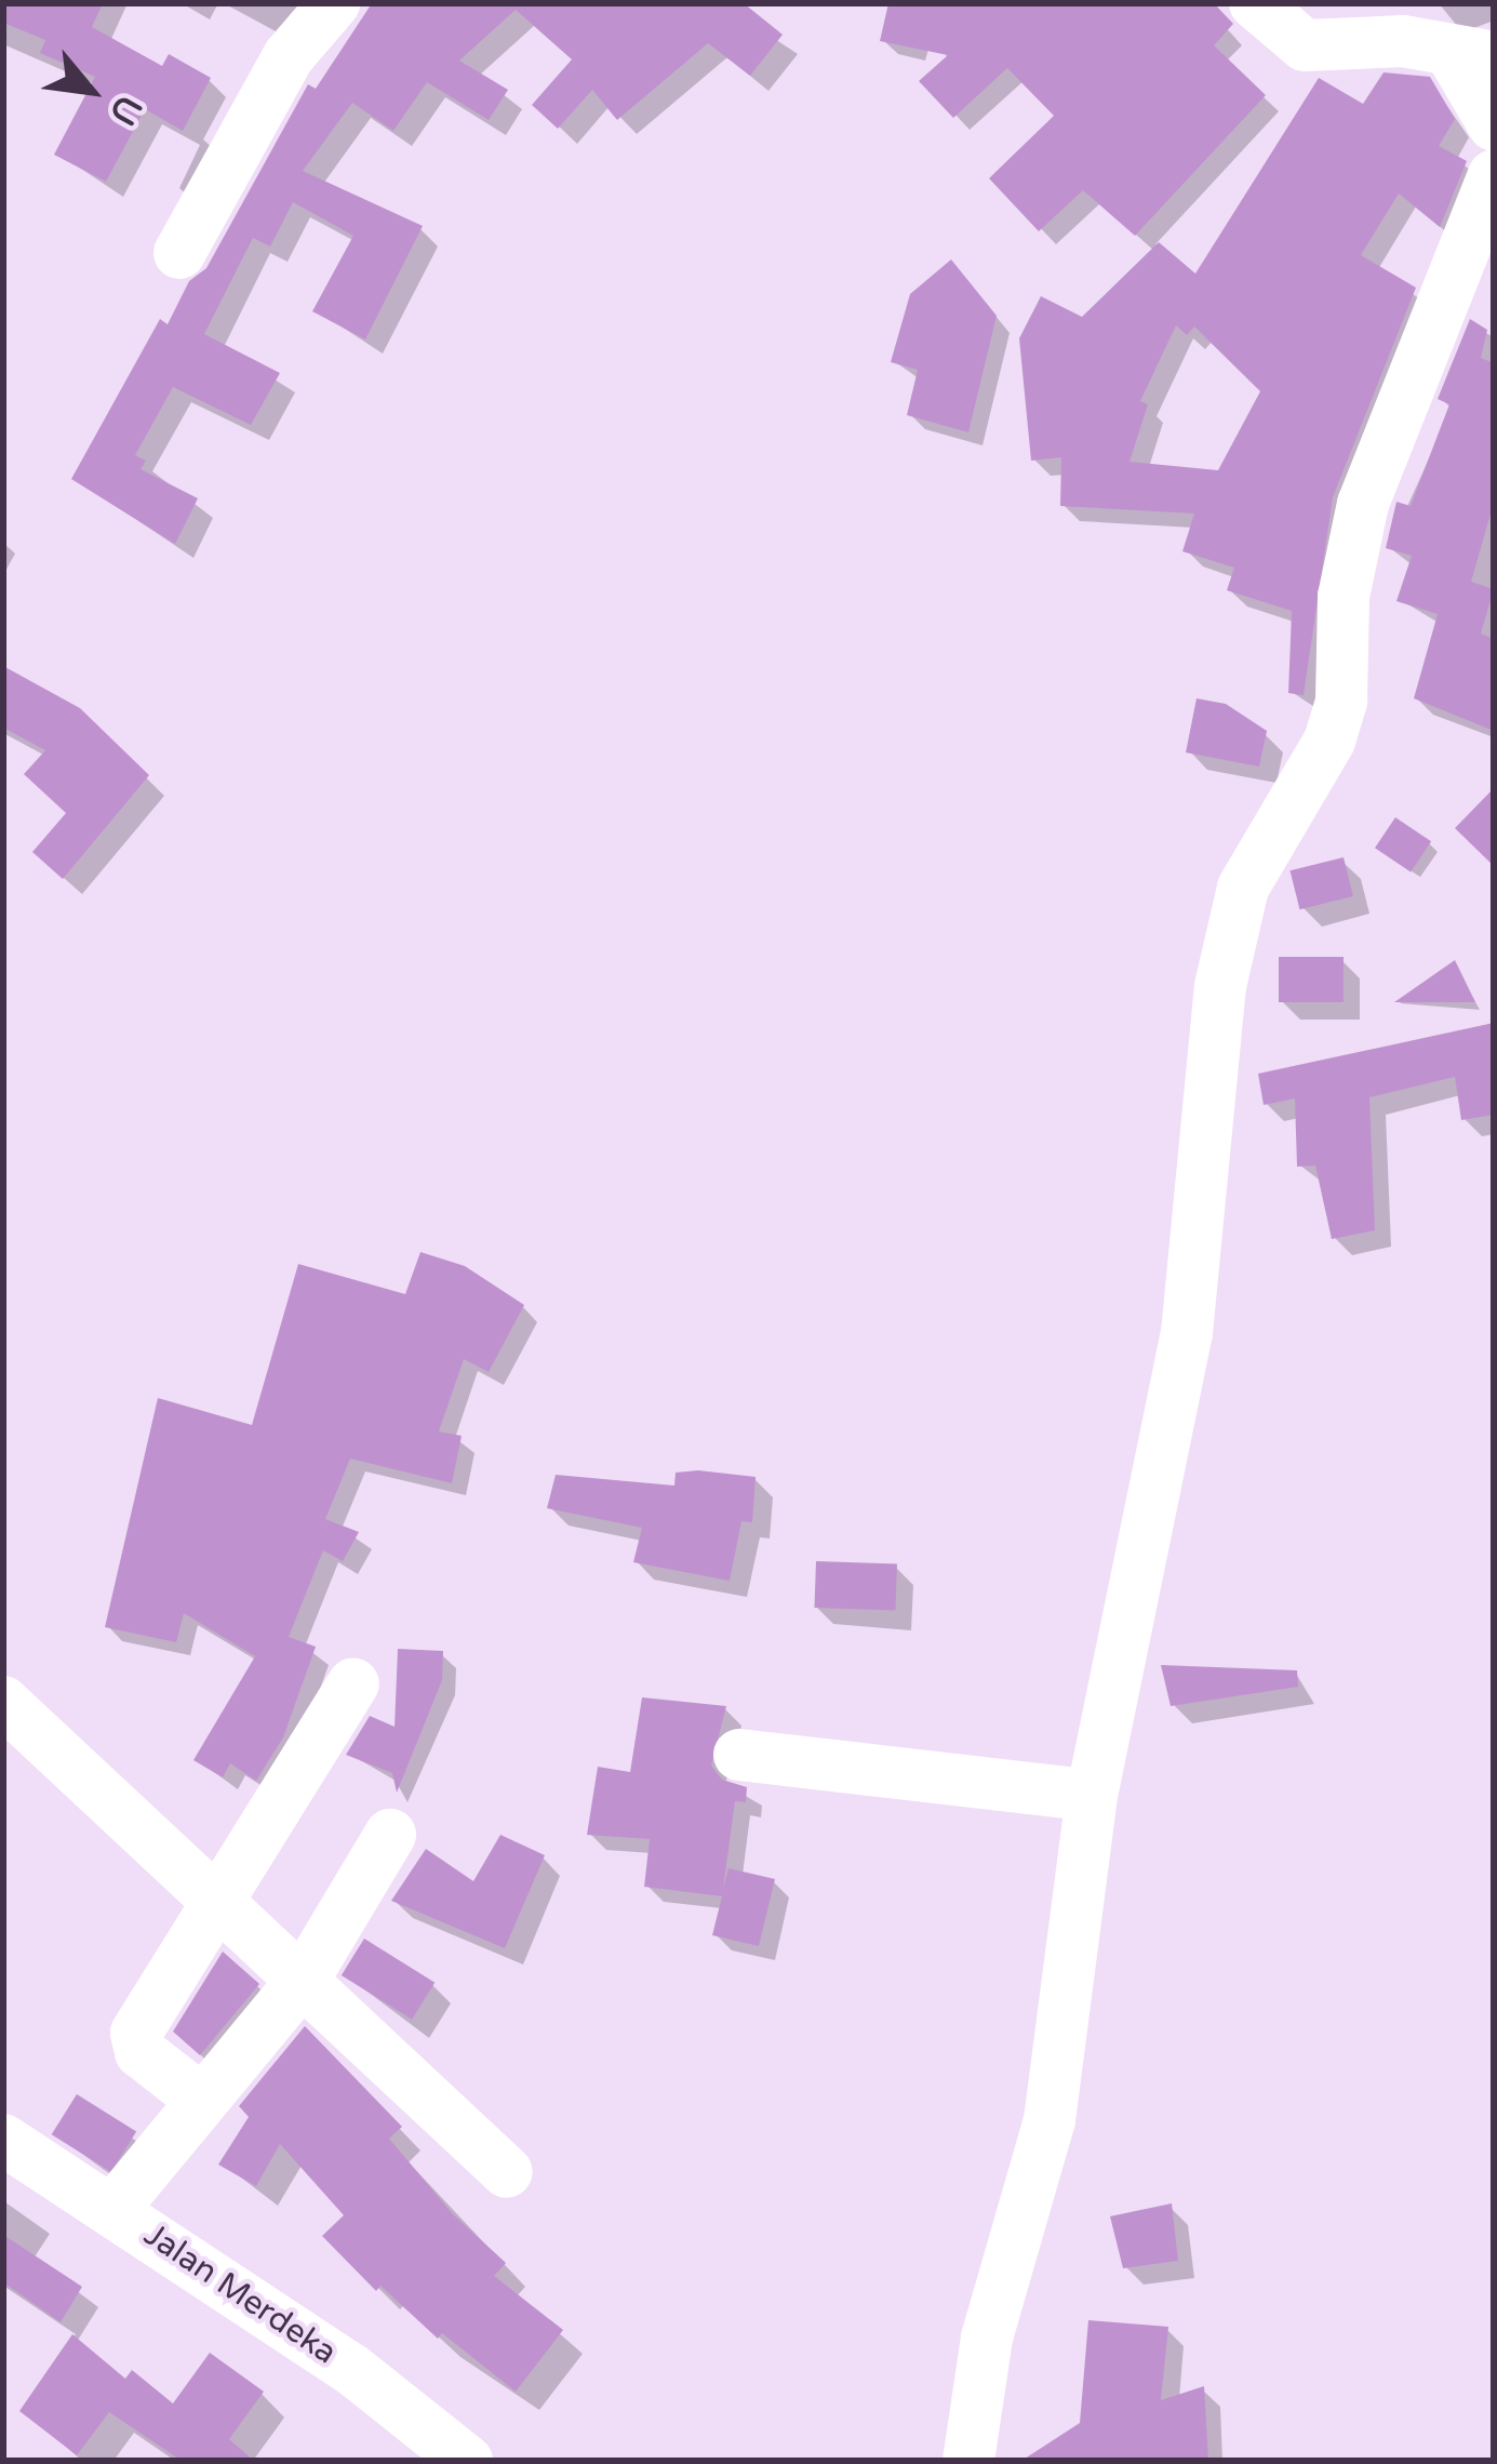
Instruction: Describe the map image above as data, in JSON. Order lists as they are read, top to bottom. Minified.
{"streets":{"street":["Jalan Merdeka"]},"north":"bottom right"}
